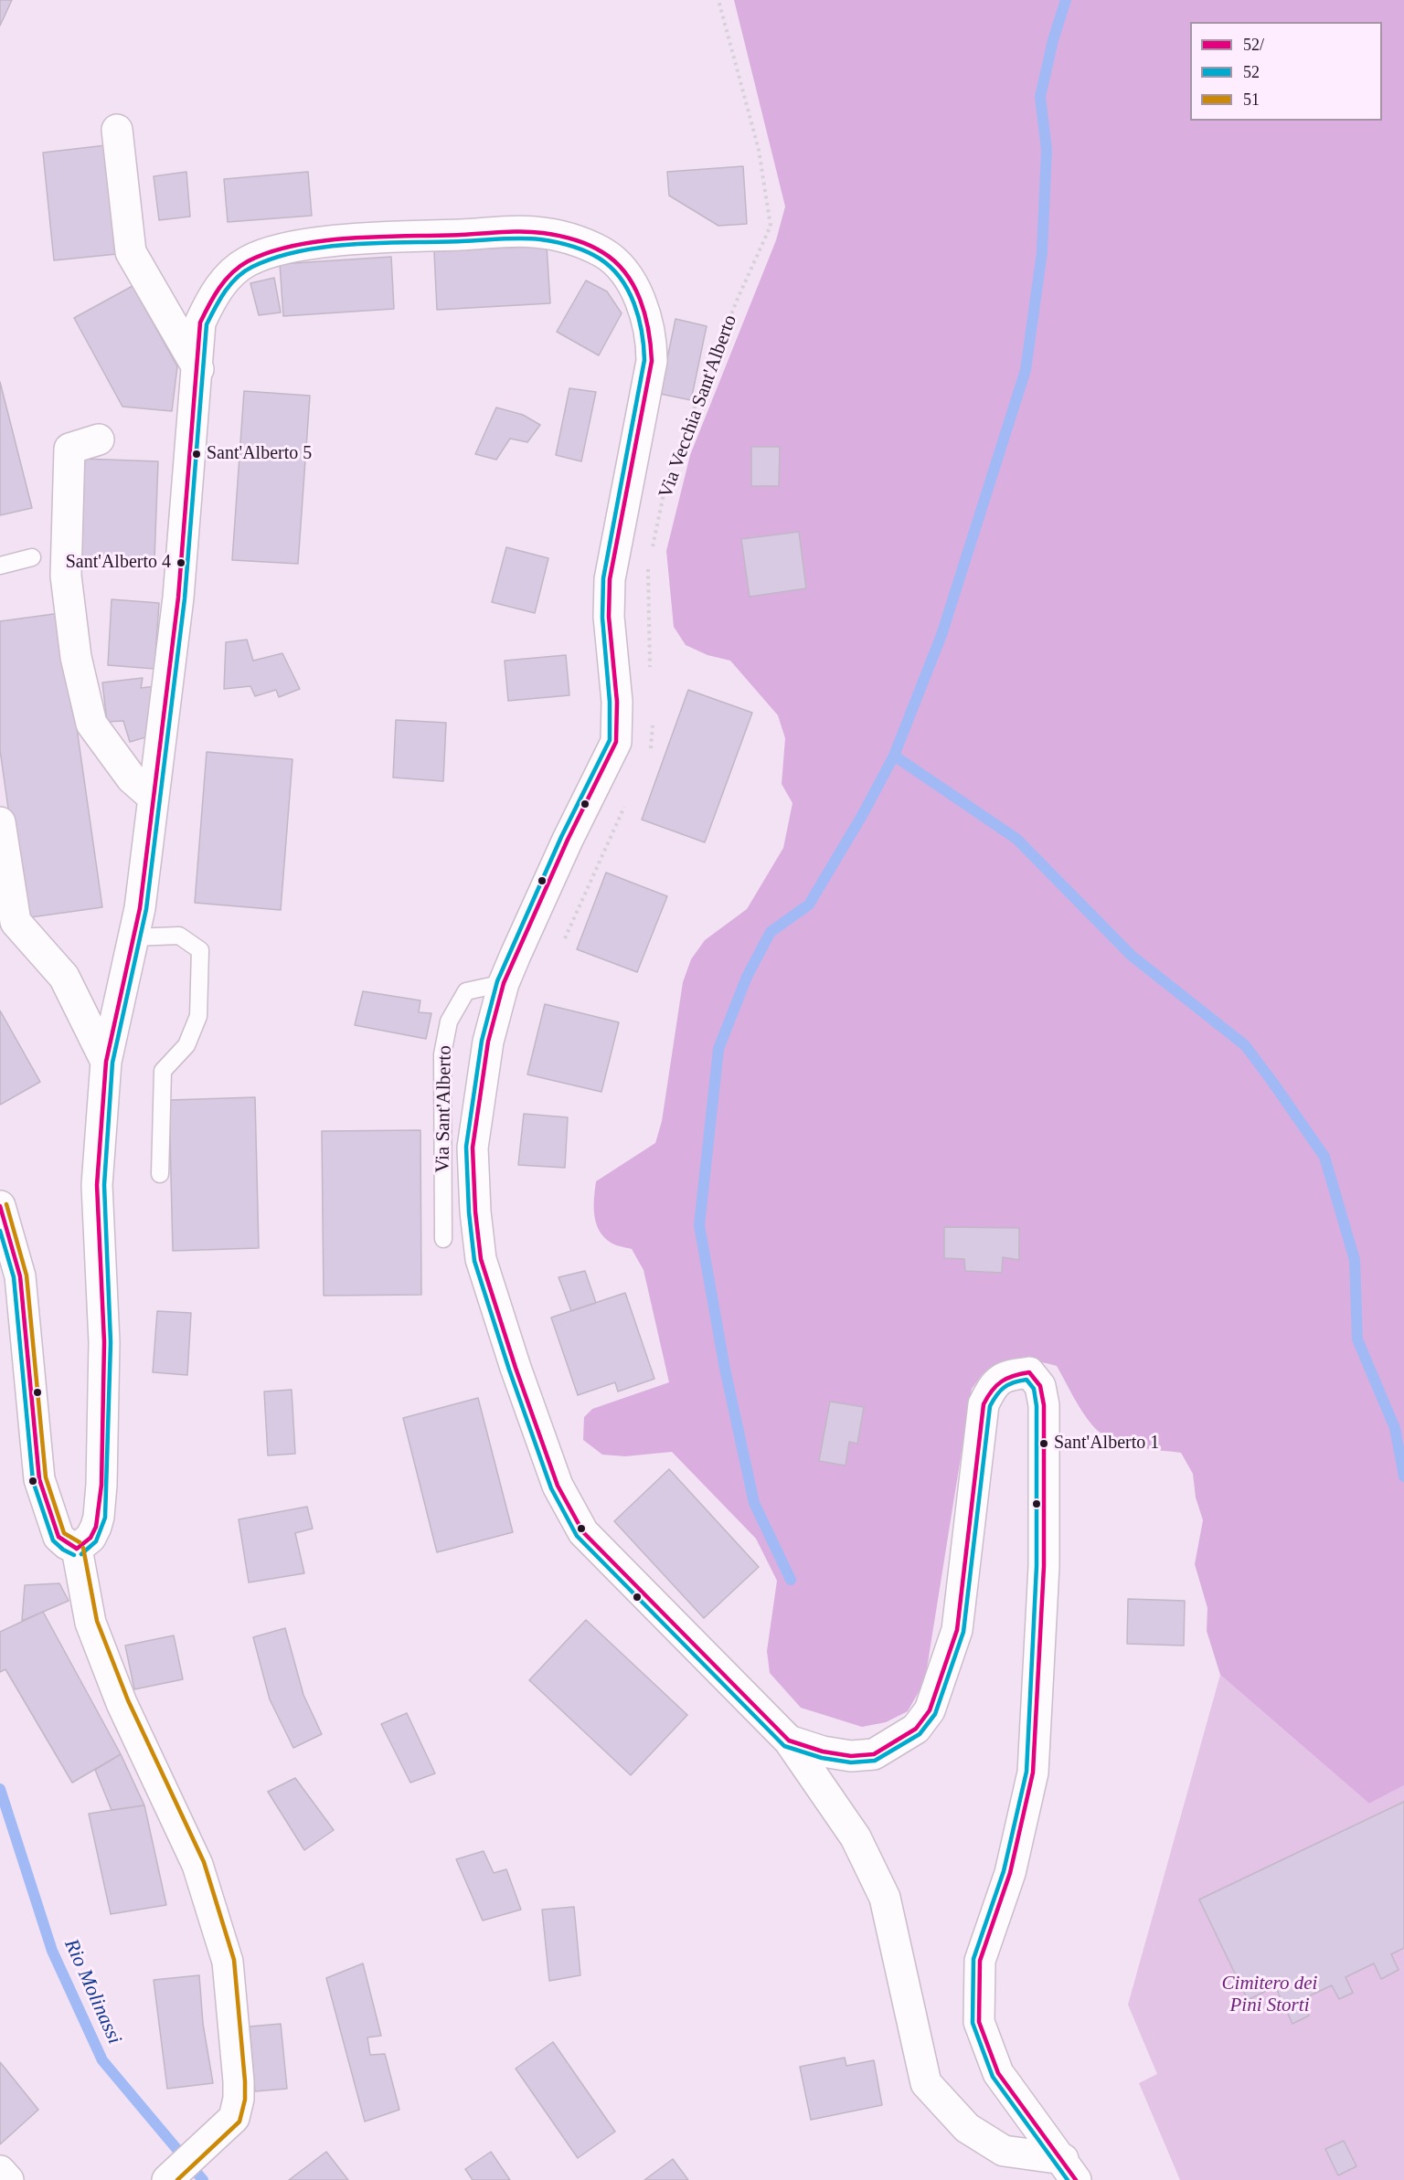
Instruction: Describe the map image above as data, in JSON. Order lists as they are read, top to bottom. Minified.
{"streets":{"street":["Via Sant'Alberto"],"path":["Via Vecchia Sant'Alberto"]},"water":["Rio Molinassi"],"parks":["Cimitero dei Pini Storti"],"places":["Sant'Alberto 5","Sant'Alberto 4","Sant'Alberto 1"],"lines":["transit line 52/","transit line 52","transit line 51"],"legend":["52/","52","51"]}
